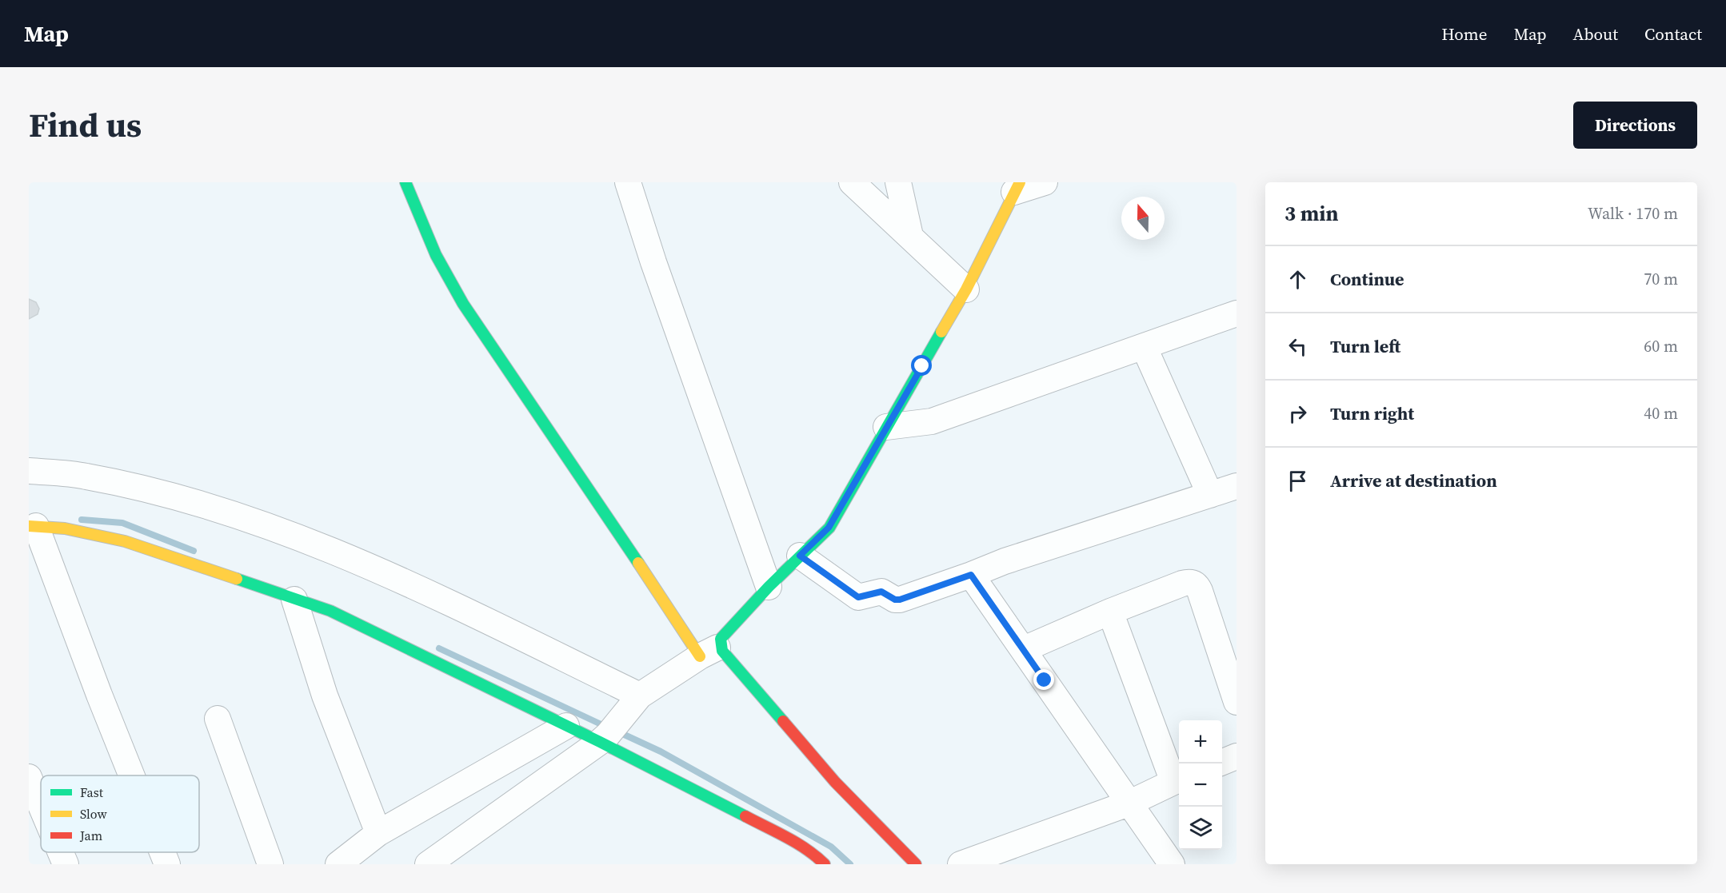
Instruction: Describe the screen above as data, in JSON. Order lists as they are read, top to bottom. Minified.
{"legend":["Fast","Slow","Jam"],"north":"top","page":{"header":"Map","nav":["Home","Map","About","Contact"],"title":"Find us","buttons":"Directions","heading":["3 min","Walk · 170 m"],"list":[["Continue","70 m"],["Turn left","60 m"],["Turn right","40 m"],"Arrive at destination"],"map_buttons":["+","−"]}}
